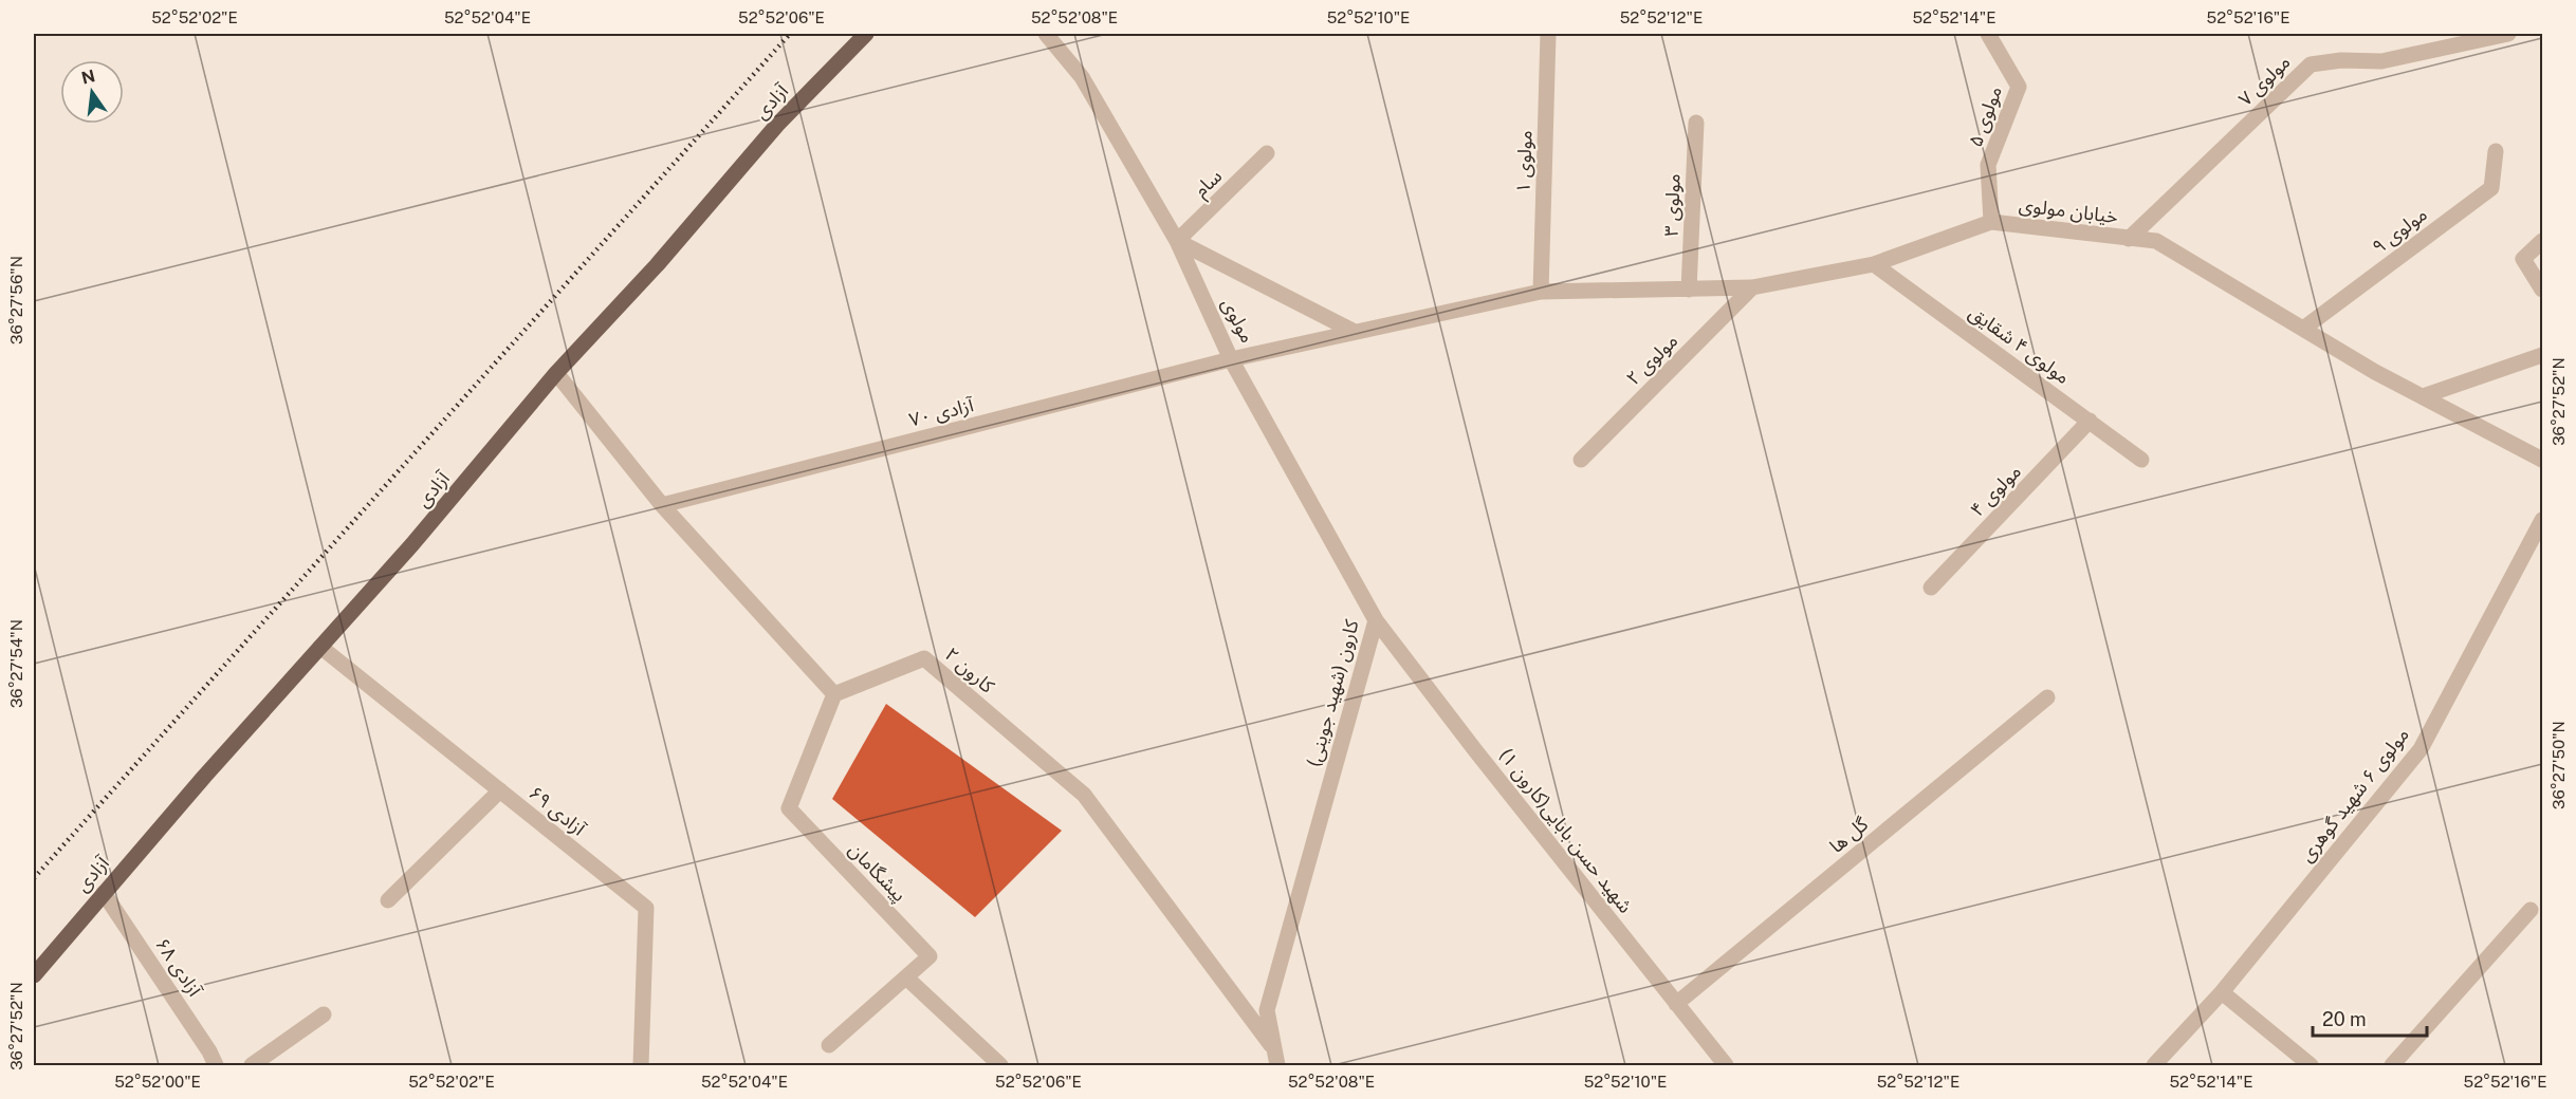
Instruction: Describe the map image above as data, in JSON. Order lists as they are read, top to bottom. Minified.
{"streets":{"main road":["آزادی"],"street":["مولوی ۷","مولوی ۵","مولوی ۱","سام","مولوی ۳","خیابان مولوی","مولوی ۹","مولوی","مولوی ۴ شقایق","مولوی ۲","آزادی ۷۰","مولوی ۴","کارون ۲","کارون (شهید جوینی)","مولوی ۶ شهید گوهری","آزادی ۶۹","شهید حسن بابایی(کارون ۱)","گل ها","پیشگامان","آزادی ۶۸"]},"crossings":[["مولوی ۷","خیابان مولوی"],["آزادی","آزادی ۶۹"],["آزادی","آزادی ۶۸"],["مولوی ۵","خیابان مولوی"],["مولوی ۱","خیابان مولوی"],["مولوی ۱","مولوی"],["سام","مولوی"],["مولوی ۳","خیابان مولوی"],["خیابان مولوی","مولوی ۹"],["خیابان مولوی","مولوی"],["خیابان مولوی","مولوی ۴ شقایق"],["خیابان مولوی","مولوی ۲"],["مولوی","آزادی ۷۰"],["مولوی","کارون (شهید جوینی)"],["مولوی ۴ شقایق","مولوی ۴"],["آزادی ۷۰","کارون (شهید جوینی)"],["کارون ۲","کارون (شهید جوینی)"],["کارون ۲","پیشگامان"],["کارون (شهید جوینی)","شهید حسن بابایی(کارون ۱)"],["شهید حسن بابایی(کارون ۱)","گل ها"]],"scale_bar":"20 m","north":"top","coordinates":["52°52'02\"E","52°52'04\"E","52°52'06\"E","52°52'08\"E","52°52'10\"E","52°52'12\"E","52°52'14\"E","52°52'16\"E","36°27'56\"N","36°27'52\"N","36°27'54\"N","36°27'50\"N","52°52'00\"E"]}
